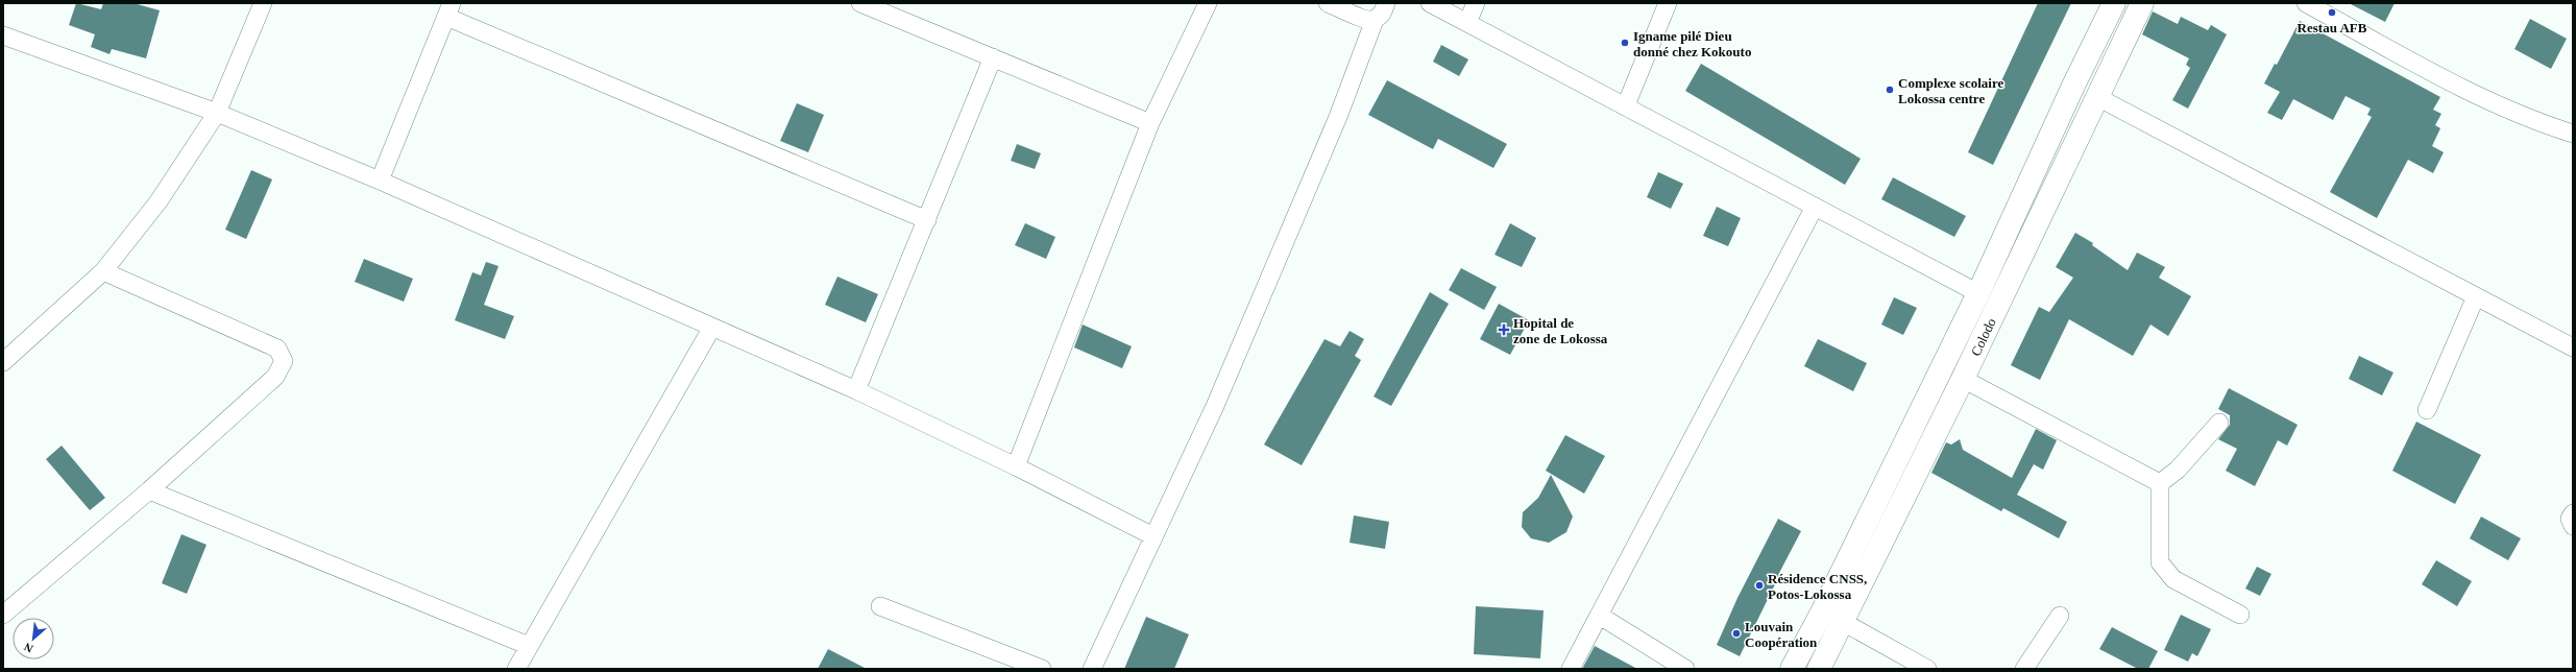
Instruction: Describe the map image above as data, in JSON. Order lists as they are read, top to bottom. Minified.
{"streets":{"main road":["Colodo"]},"places":{"other":["Restau AFB","Igname pilé Dieu donné chez Kokouto","Complexe scolaire Lokossa centre","Résidence CNSS, Potos-Lokossa","Louvain Coopération"],"health":["Hopital de zone de Lokossa"]},"north":"bottom left"}
